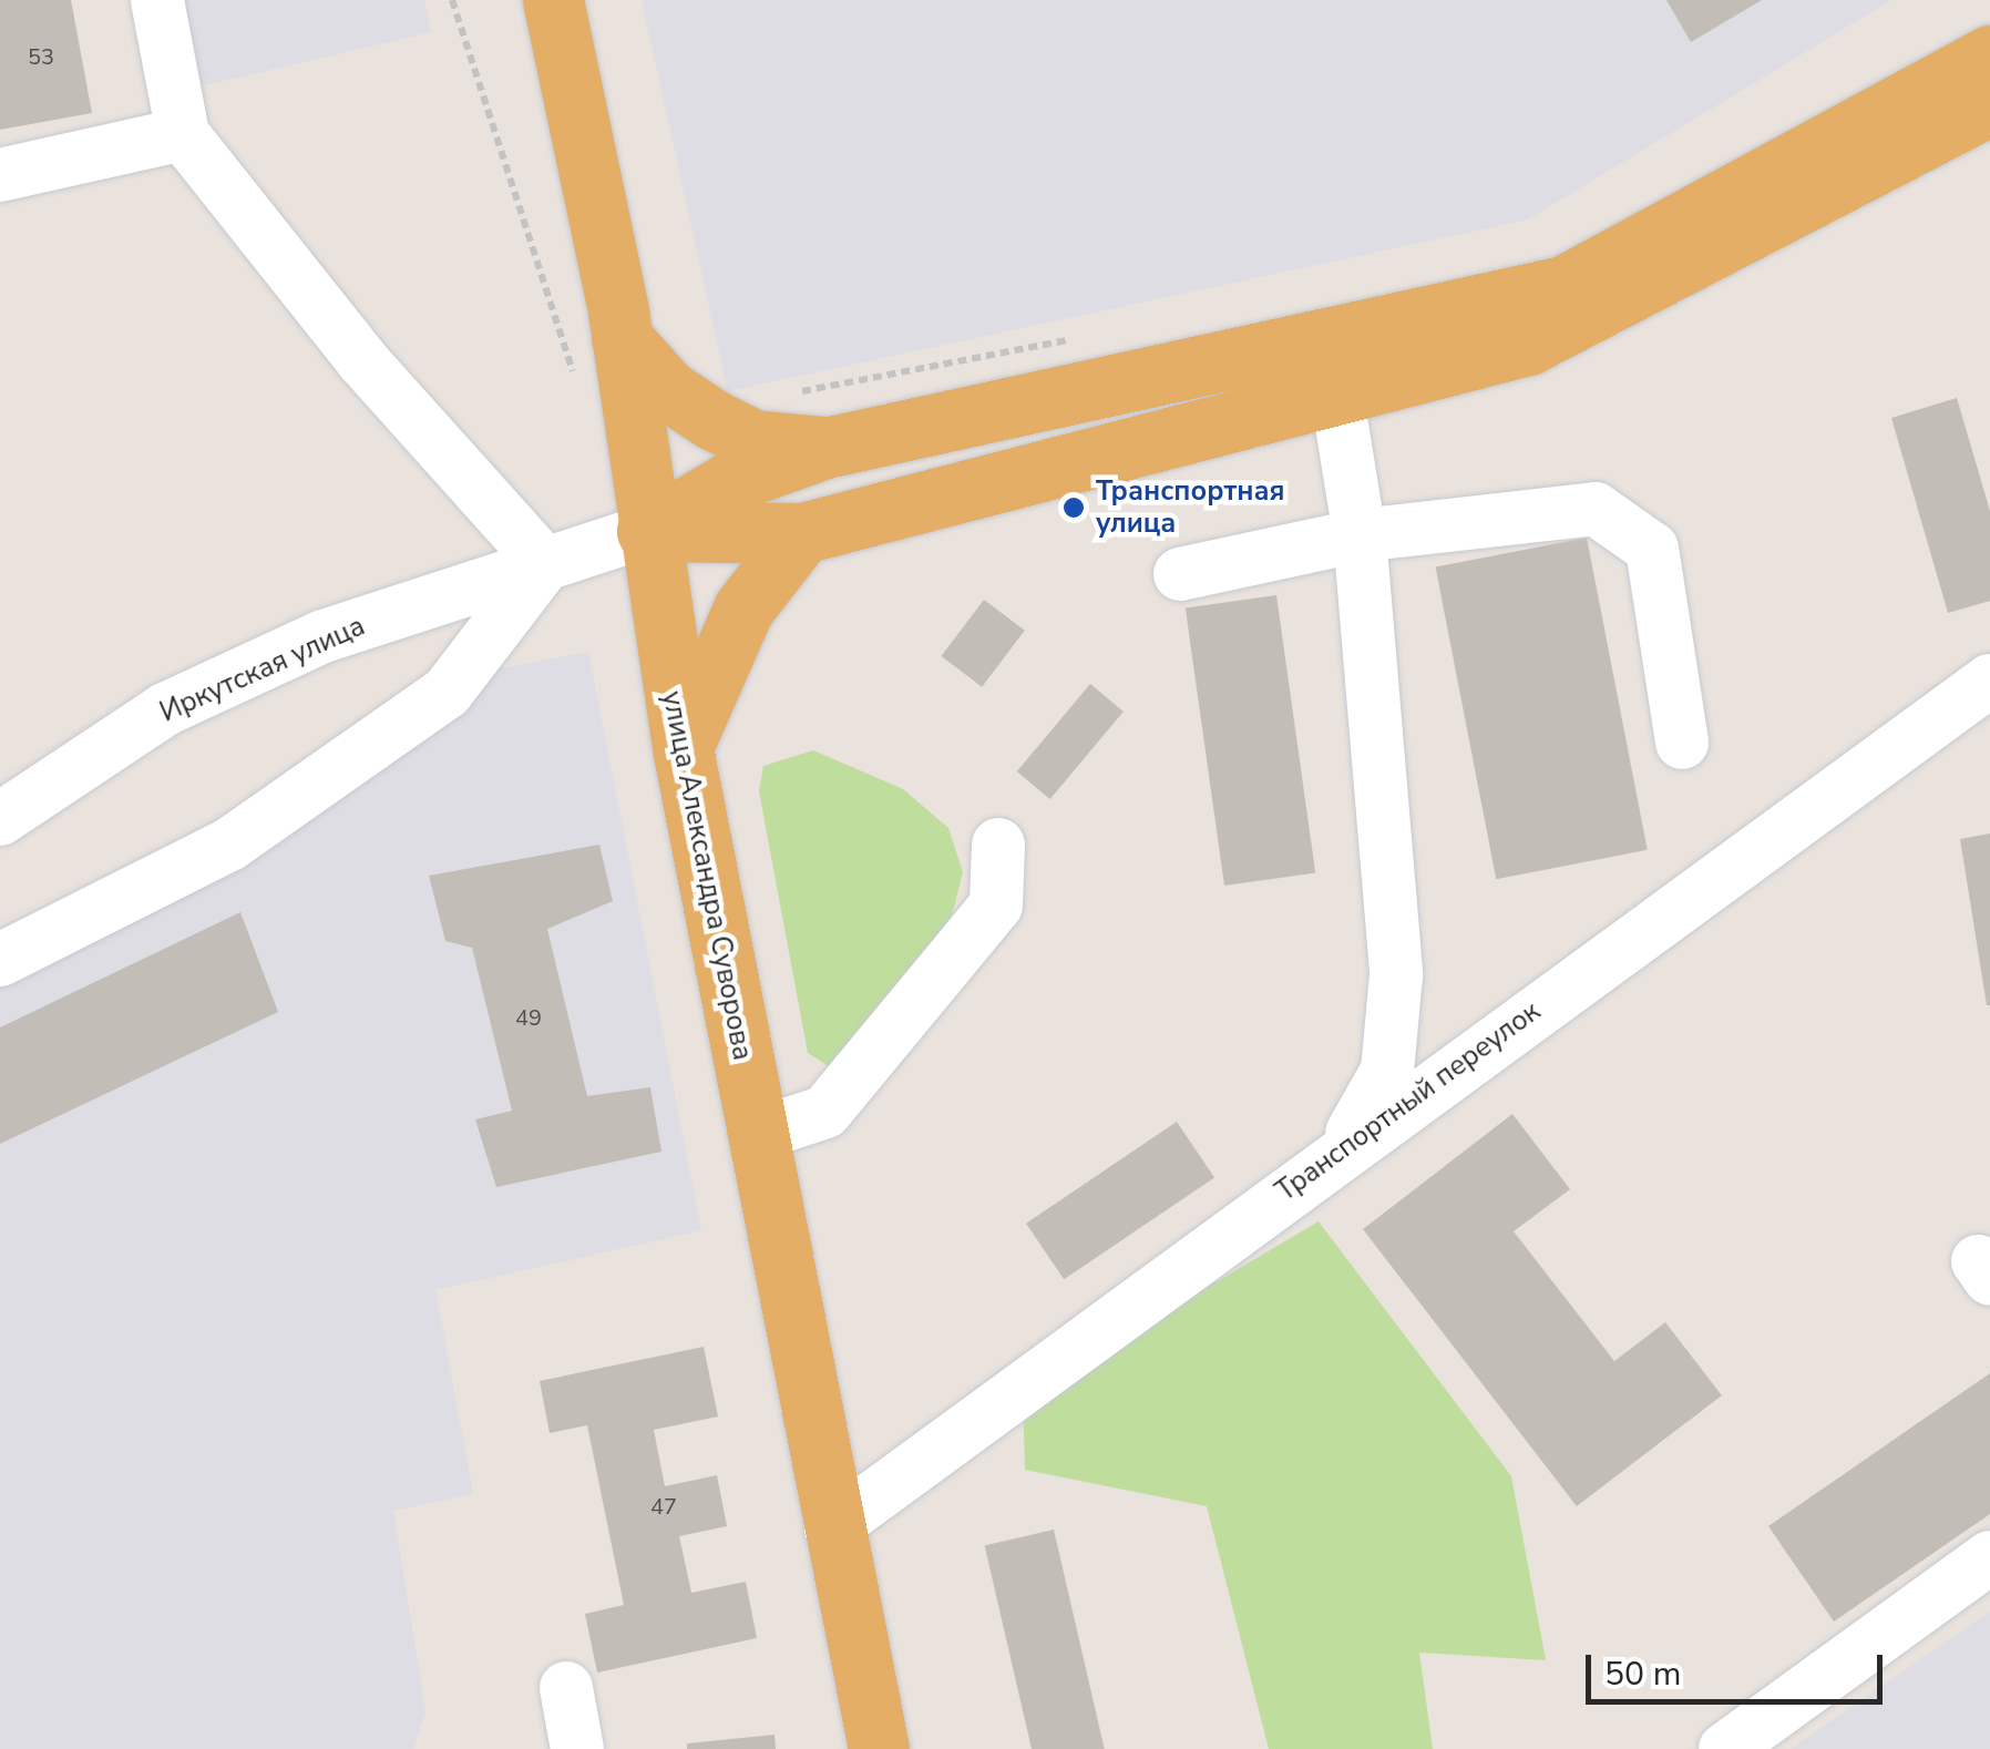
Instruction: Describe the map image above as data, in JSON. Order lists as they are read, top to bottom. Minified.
{"streets":{"main road":["улица Александра Суворова"],"street":["Иркутская улица","Транспортный переулок"]},"crossings":[["улица Александра Суворова","Транспортный переулок"]],"places":["Транспортная улица"],"house_numbers":["53","49","47"],"scale_bar":"50 m"}
